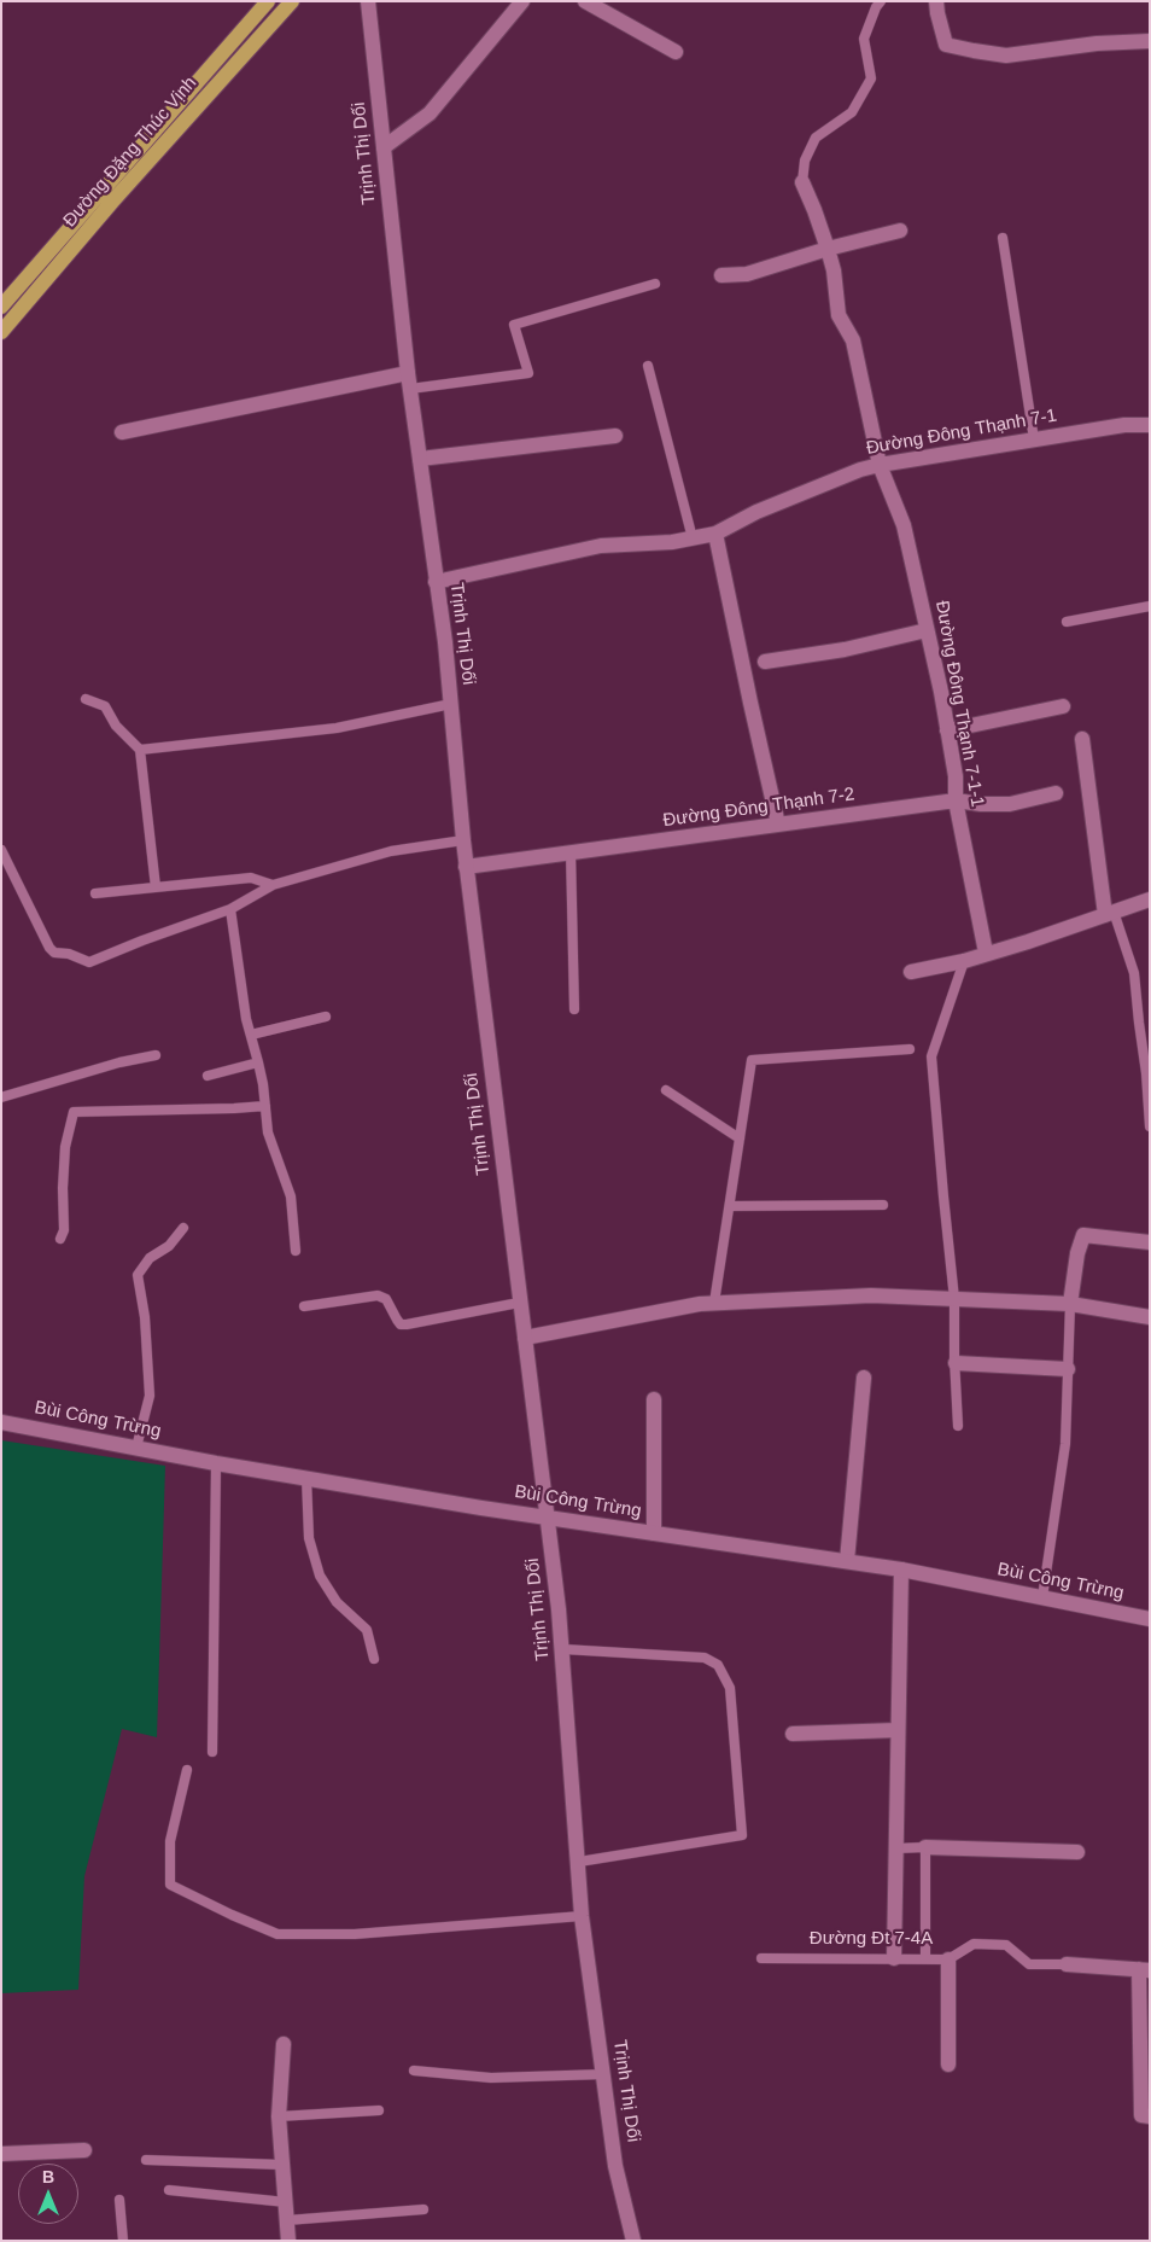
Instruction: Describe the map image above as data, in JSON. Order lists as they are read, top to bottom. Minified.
{"streets":{"main road":["Đường Đặng Thúc Vịnh"],"street":["Trịnh Thị Dối","Đường Đông Thạnh 7-1","Đường Đông Thạnh 7-1-1","Đường Đông Thạnh 7-2","Bùi Công Trừng","Đường Đt 7-4A"]},"crossings":[["Trịnh Thị Dối","Đường Đông Thạnh 7-1"],["Trịnh Thị Dối","Đường Đông Thạnh 7-2"],["Trịnh Thị Dối","Bùi Công Trừng"],["Đường Đông Thạnh 7-1","Đường Đông Thạnh 7-1-1"],["Đường Đông Thạnh 7-1-1","Đường Đông Thạnh 7-2"]],"north":"top"}
